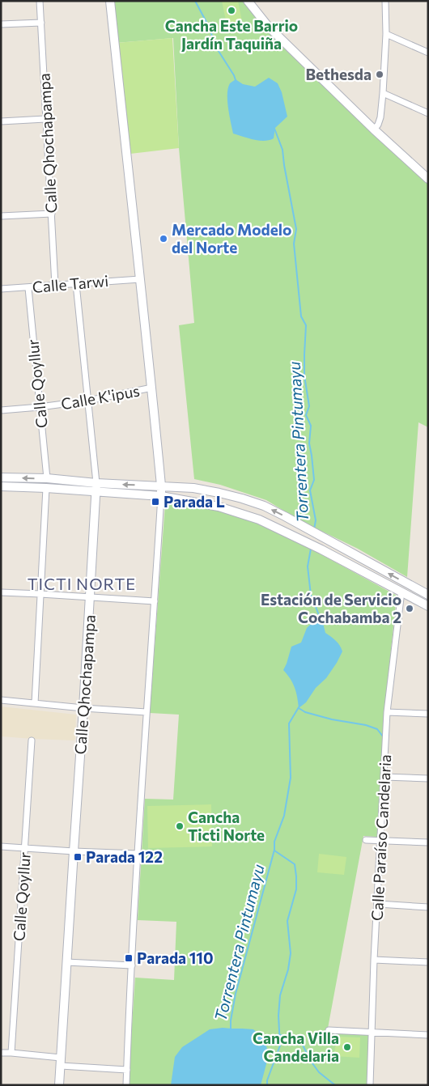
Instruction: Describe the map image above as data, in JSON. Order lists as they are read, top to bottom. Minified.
{"streets":{"main road":["Calle Qhochapampa"],"street":["Calle Tarwi","Calle Qoyllur","Calle K'ipus","Calle Paraíso Candelaria"]},"crossings":[["Calle Qhochapampa","Calle Tarwi"],["Calle Qhochapampa","Calle K'ipus"],["Calle Tarwi","Calle Qoyllur"],["Calle Qoyllur","Calle K'ipus"]],"districts":["TICTI NORTE"],"water":["Torrentera Pintumayu"],"places":{"other":["Cancha Este Barrio Jardín Taquiña","Bethesda","Mercado Modelo del Norte","Estación de Servicio Cochabamba 2","Cancha Ticti Norte","Cancha Villa Candelaria"],"transit":["Parada L","Parada 122","Parada 110"]}}
